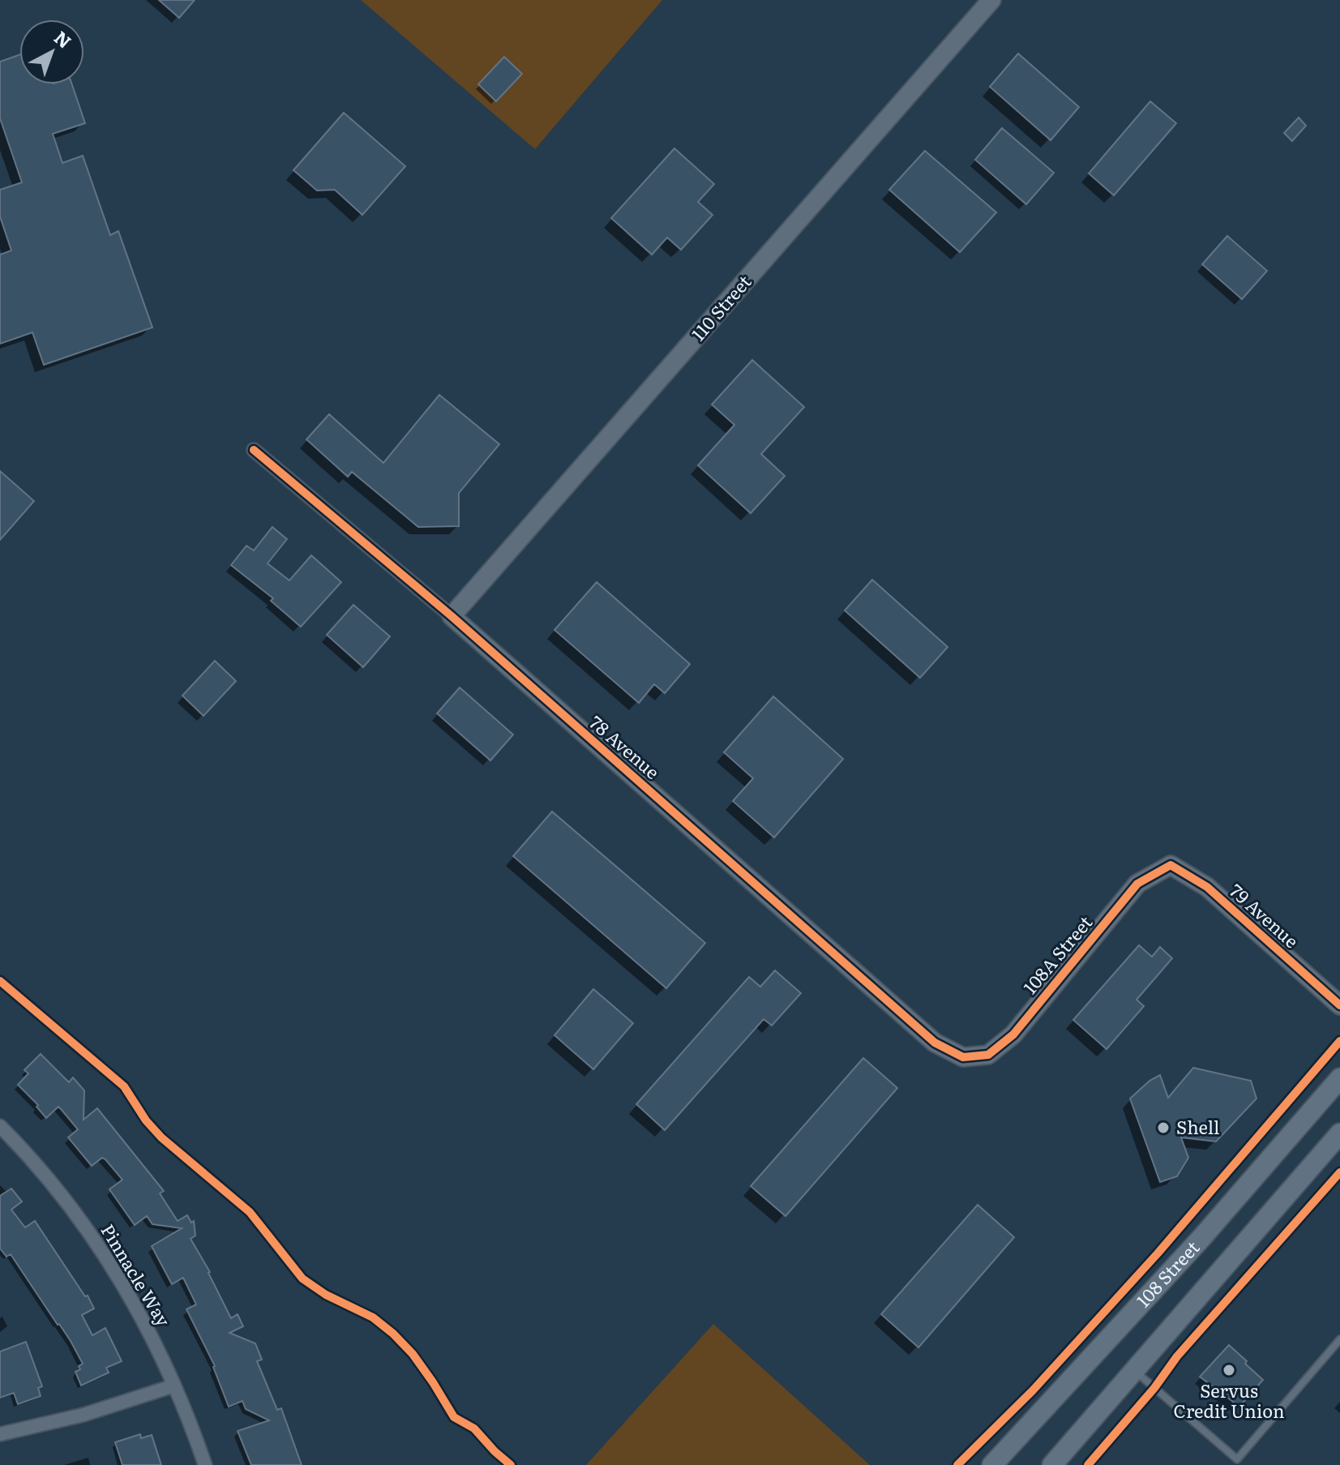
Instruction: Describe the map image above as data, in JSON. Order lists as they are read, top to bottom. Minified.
{"streets":{"main road":["108 Street"],"street":["110 Street","78 Avenue","79 Avenue","108A Street","Pinnacle Way"]},"crossings":[["110 Street","78 Avenue"],["78 Avenue","108A Street"],["79 Avenue","108A Street"]],"places":["Shell","Servus Credit Union"],"north":"top right"}
